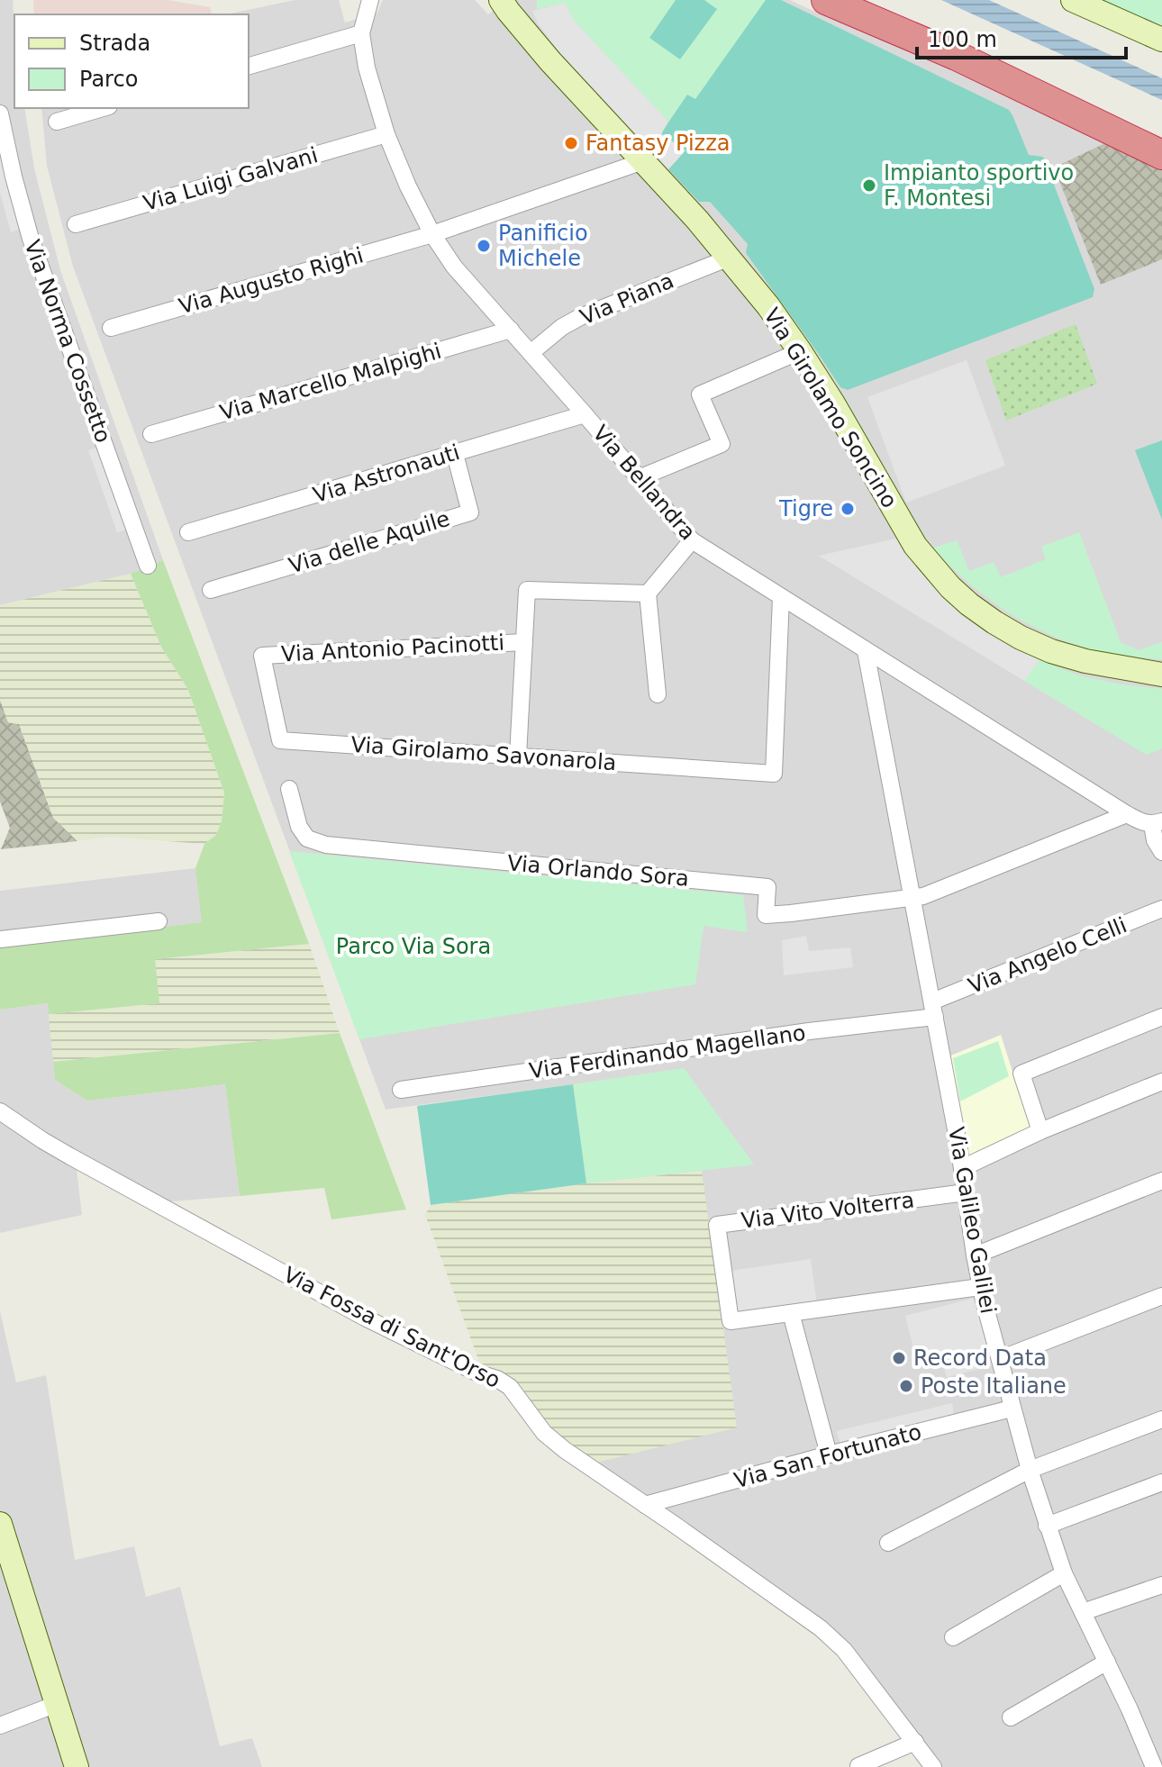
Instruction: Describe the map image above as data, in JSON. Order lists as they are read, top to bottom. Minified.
{"streets":{"main road":["Via Girolamo Soncino"],"street":["Via Luigi Galvani","Via Augusto Righi","Via Piana","Via Norma Cossetto","Via Marcello Malpighi","Via Astronauti","Via Bellandra","Via delle Aquile","Via Antonio Pacinotti","Via Girolamo Savonarola","Via Orlando Sora","Via Angelo Celli","Via Ferdinando Magellano","Via Vito Volterra","Via Galileo Galilei","Via Fossa di Sant'Orso","Via San Fortunato"]},"crossings":[["Via Luigi Galvani","Via Bellandra"],["Via Augusto Righi","Via Girolamo Soncino"],["Via Augusto Righi","Via Bellandra"],["Via Piana","Via Girolamo Soncino"],["Via Piana","Via Bellandra"],["Via Marcello Malpighi","Via Bellandra"],["Via Astronauti","Via Bellandra"],["Via Astronauti","Via delle Aquile"],["Via Bellandra","Via Girolamo Savonarola"],["Via Bellandra","Via Galileo Galilei"],["Via Antonio Pacinotti","Via Girolamo Savonarola"],["Via Orlando Sora","Via Galileo Galilei"],["Via Angelo Celli","Via Ferdinando Magellano"],["Via Angelo Celli","Via Galileo Galilei"],["Via Ferdinando Magellano","Via Galileo Galilei"],["Via Vito Volterra","Via Galileo Galilei"],["Via Galileo Galilei","Via San Fortunato"],["Via Fossa di Sant'Orso","Via San Fortunato"]],"parks":["Parco Via Sora"],"places":["Fantasy Pizza","Impianto sportivo F. Montesi","Panificio Michele","Tigre","Record Data","Poste Italiane"],"legend":["Strada","Parco"],"scale_bar":"100 m"}
